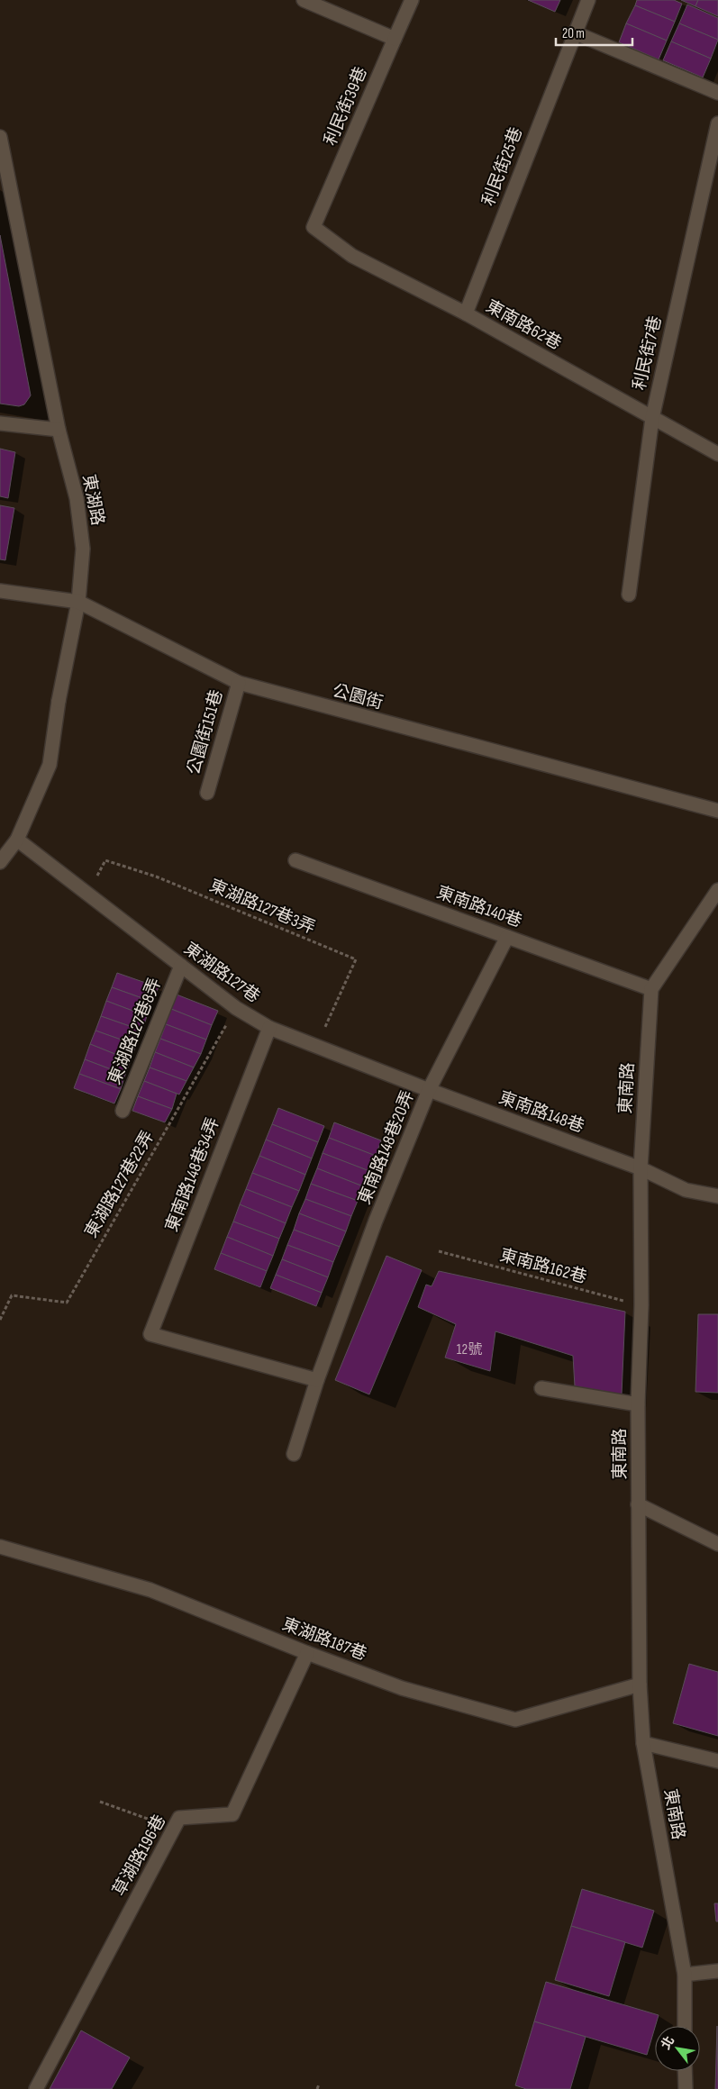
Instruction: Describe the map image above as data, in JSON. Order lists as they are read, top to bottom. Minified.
{"streets":{"street":["利民街39巷","利民街25巷","東南路62巷","利民街7巷","東湖路","公園街","公園街151巷","東南路140巷","東湖路127巷","東湖路127巷8弄","東南路","東南路148巷","東南路148巷20弄","東南路148巷34弄","東湖路187巷","草湖路196巷"],"path":["東湖路127巷3弄","東湖路127巷22弄","東南路162巷"]},"crossings":[["利民街39巷","東南路62巷"],["利民街25巷","東南路62巷"],["東南路62巷","利民街7巷"],["東湖路","公園街"],["東湖路","東湖路127巷"],["公園街","公園街151巷"],["東湖路127巷3弄","東湖路127巷"],["東南路140巷","東南路"],["東南路140巷","東南路148巷20弄"],["東湖路127巷","東湖路127巷8弄"],["東湖路127巷","東南路148巷"],["東湖路127巷","東南路148巷20弄"],["東湖路127巷","東南路148巷34弄"],["東湖路127巷","東湖路127巷22弄"],["東南路","東南路148巷"],["東南路","東南路162巷"],["東南路","東湖路187巷"],["東南路148巷","東南路148巷20弄"],["東南路148巷20弄","東南路148巷34弄"],["東湖路187巷","草湖路196巷"]],"house_numbers":["12號"],"scale_bar":"20 m","north":"top left"}
